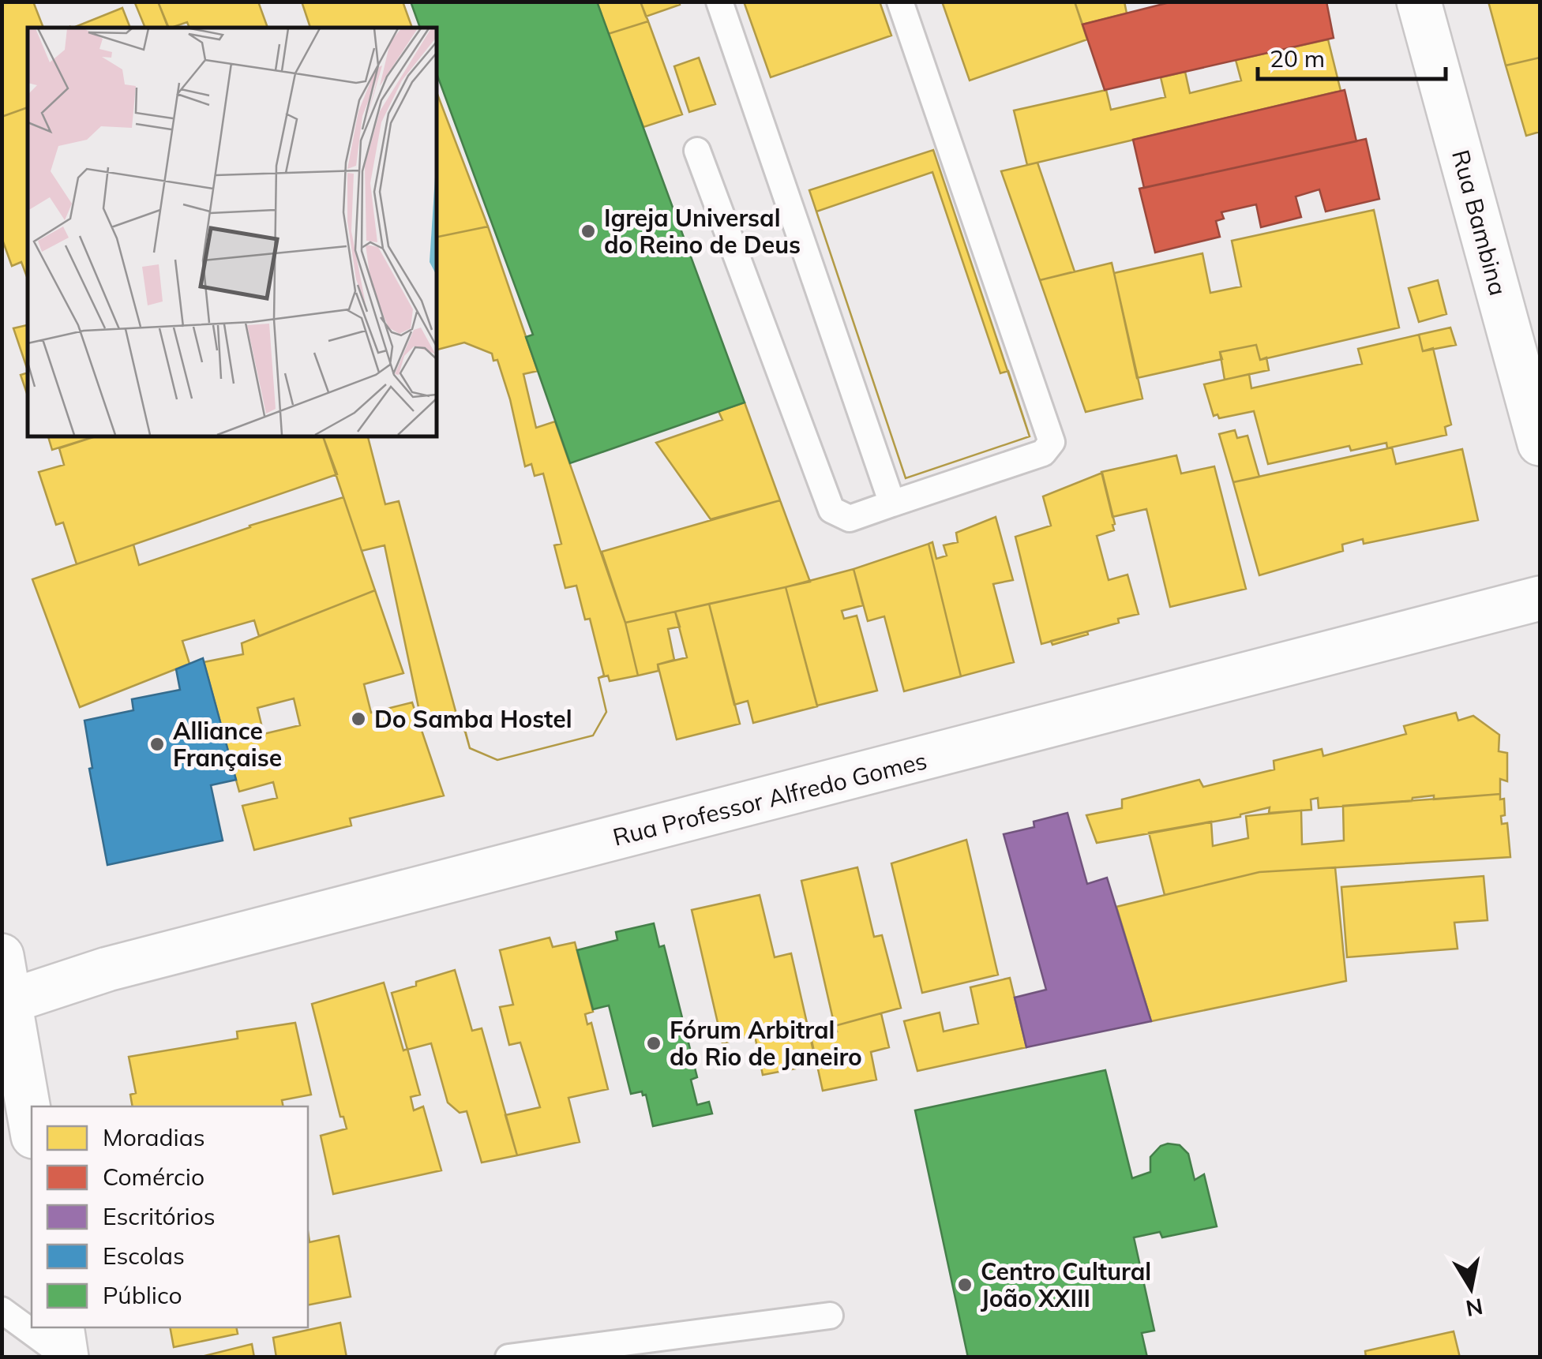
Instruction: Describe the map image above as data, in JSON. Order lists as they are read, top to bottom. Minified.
{"streets":{"street":["Rua Bambina","Rua Professor Alfredo Gomes"]},"places":["Igreja Universal do Reino de Deus","Do Samba Hostel","Alliance Française","Fórum Arbitral do Rio de Janeiro","Centro Cultural João XXIII"],"legend":["Moradias","Comércio","Escritórios","Escolas","Público"],"scale_bar":"20 m","north":"bottom"}
